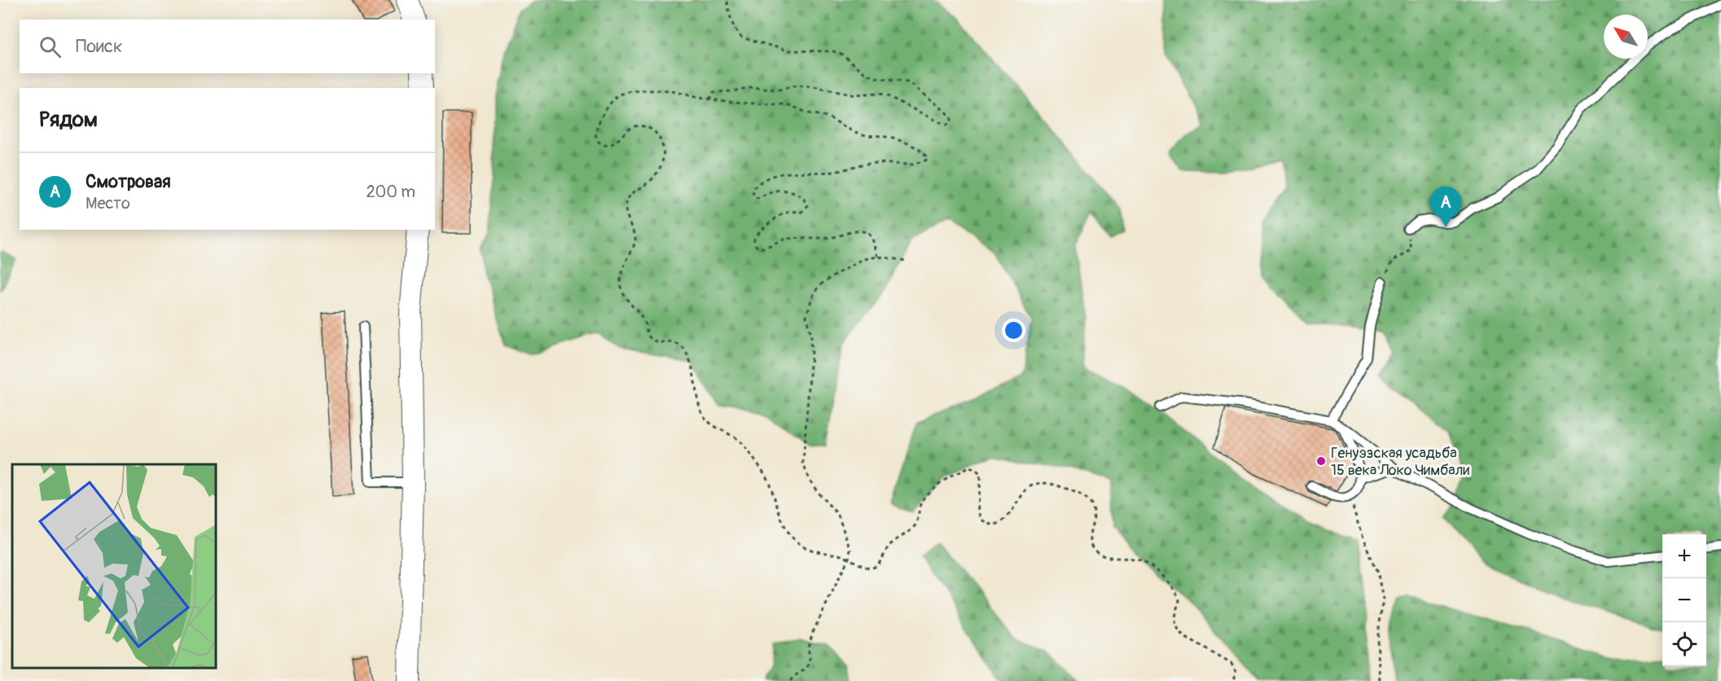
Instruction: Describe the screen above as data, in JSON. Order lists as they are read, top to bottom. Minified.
{"places":["Генуэзская усадьба 15 века Локо Чимбали"],"north":"top left","page":{"search":"Поиск","heading":"Рядом","list":[{"mark":"A","name":"Смотровая","note":"Место","value":"200 m"}],"pins":"A","map_buttons":["+","−"]}}
